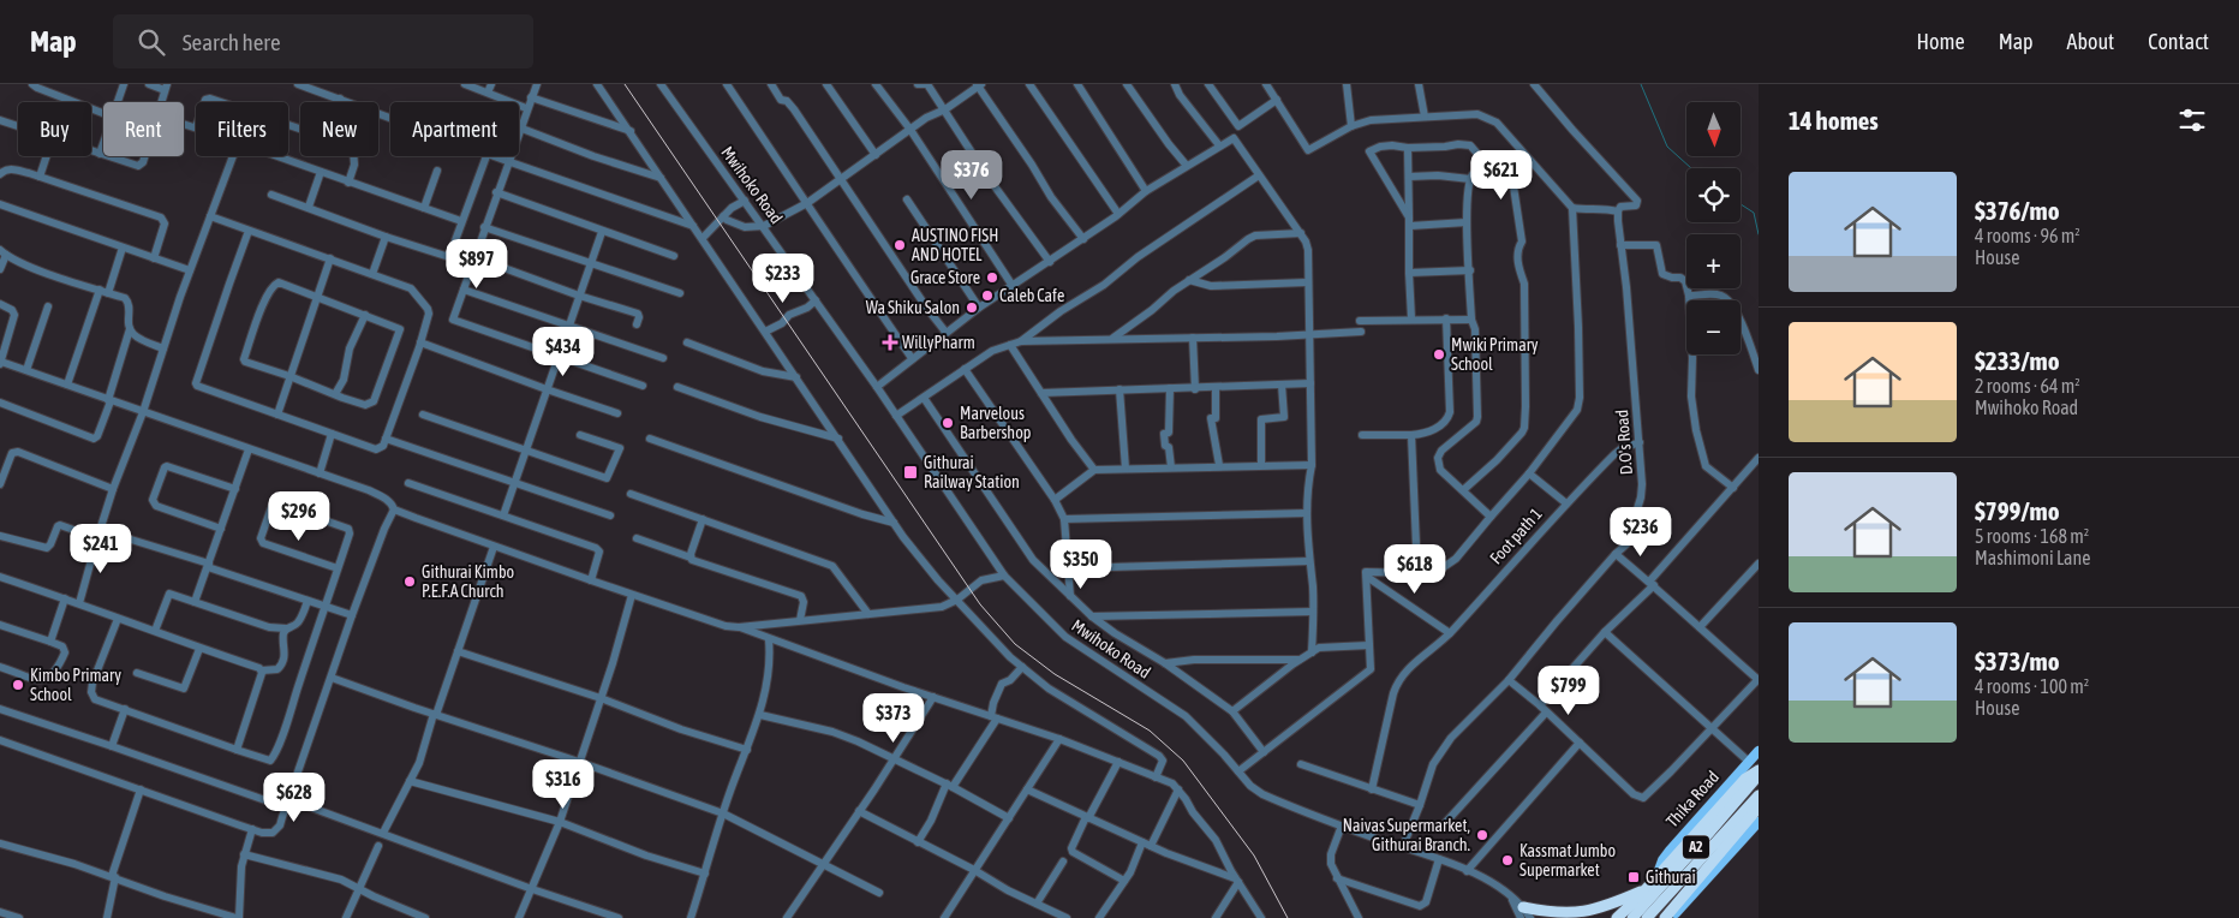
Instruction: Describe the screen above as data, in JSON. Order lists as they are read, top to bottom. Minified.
{"streets":{"highway":["Thika Road","A2"],"street":["Mwihoko Road","D.O's Road","Foot path 1"]},"crossings":[["Mwihoko Road","D.O's Road"],["D.O's Road","Foot path 1"]],"places":{"other":["AUSTINO FISH AND HOTEL","Grace Store","Caleb Cafe","Wa Shiku Salon","Mwiki Primary School","Marvelous Barbershop","Githurai Kimbo P.E.F.A Church","Kimbo Primary School","Naivas Supermarket, Githurai Branch.","Kassmat Jumbo Supermarket"],"health":["WillyPharm"],"transit":["Githurai Railway Station","Githurai"]},"north":"bottom","page":{"header":"Map","search":"Search here","nav":["Home","Map","About","Contact"],"heading":"14 homes","map_buttons":["+","−"],"chip":["Buy","Rent","Filters","New","Apartment"],"price":["$376","$621","$897","$233","$434","$296","$236","$241","$350","$618","$799","$373","$316","$628"],"list":[{"name":"$376/mo","note":"4 rooms · 96 m² · House"},{"name":"$233/mo","note":"2 rooms · 64 m² · Mwihoko Road"},{"name":"$799/mo","note":"5 rooms · 168 m² · Mashimoni Lane"},{"name":"$373/mo","note":"4 rooms · 100 m² · House"}]}}
